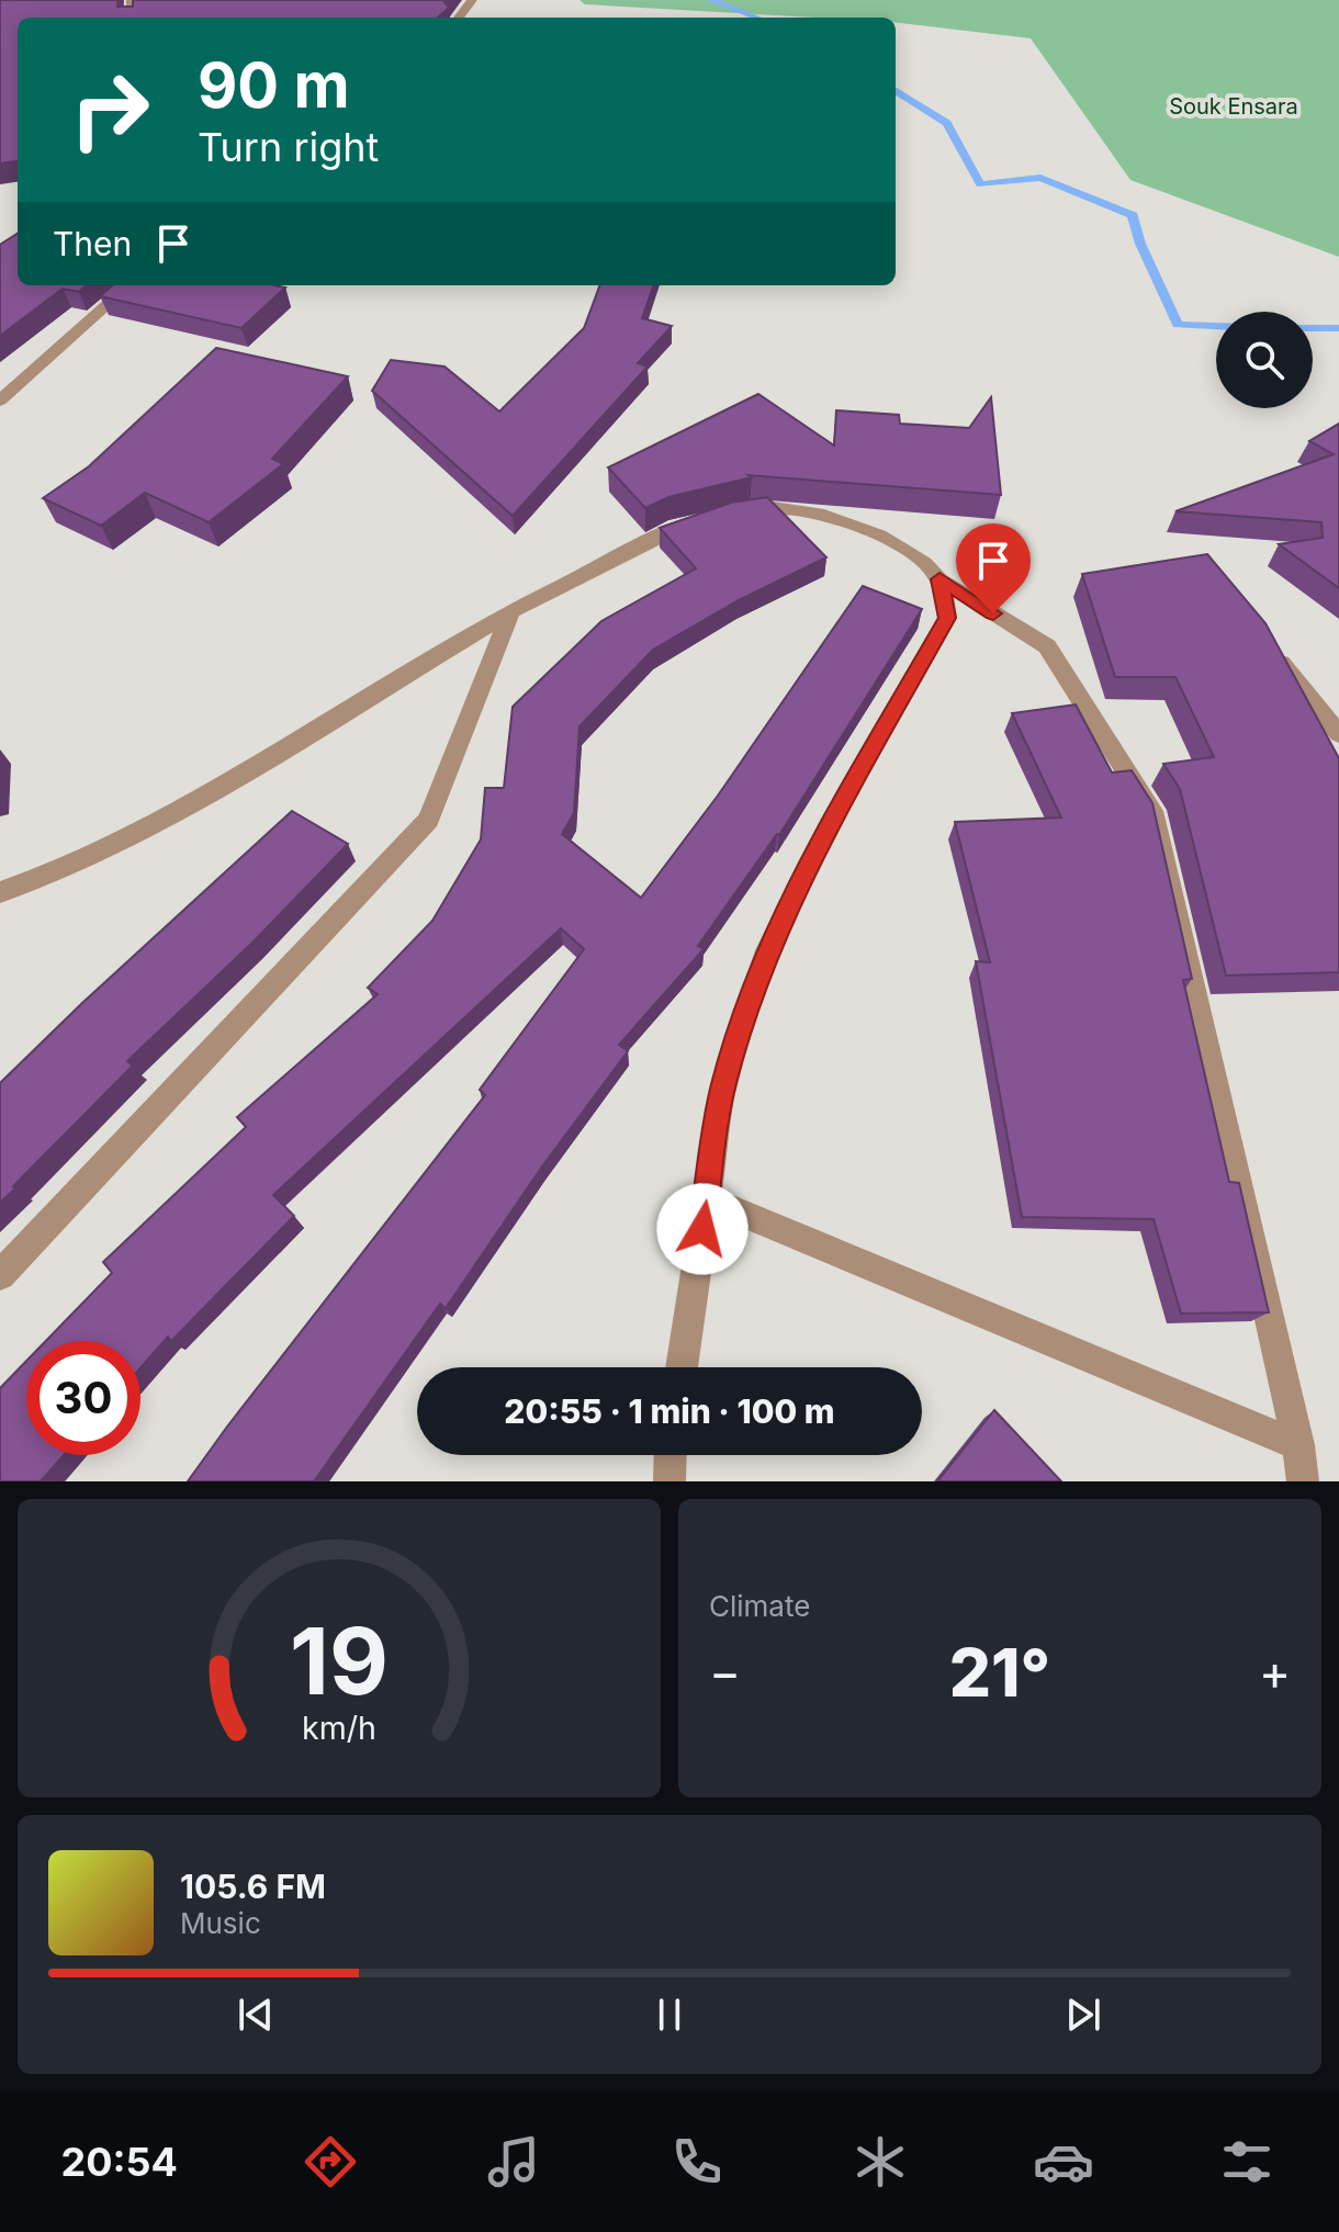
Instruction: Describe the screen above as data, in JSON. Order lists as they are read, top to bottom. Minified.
{"parks":["Souk Ensara"],"page":{"turn":["90 m","Turn right"],"then":"Then","limit":"30","trip":"20:55 · 1 min · 100 m","tile":"Climate","heat":["−","21°","+"],"song":["105.6 FM","Music"],"tabs":"20:54","gauge":["19","km/h"]}}
